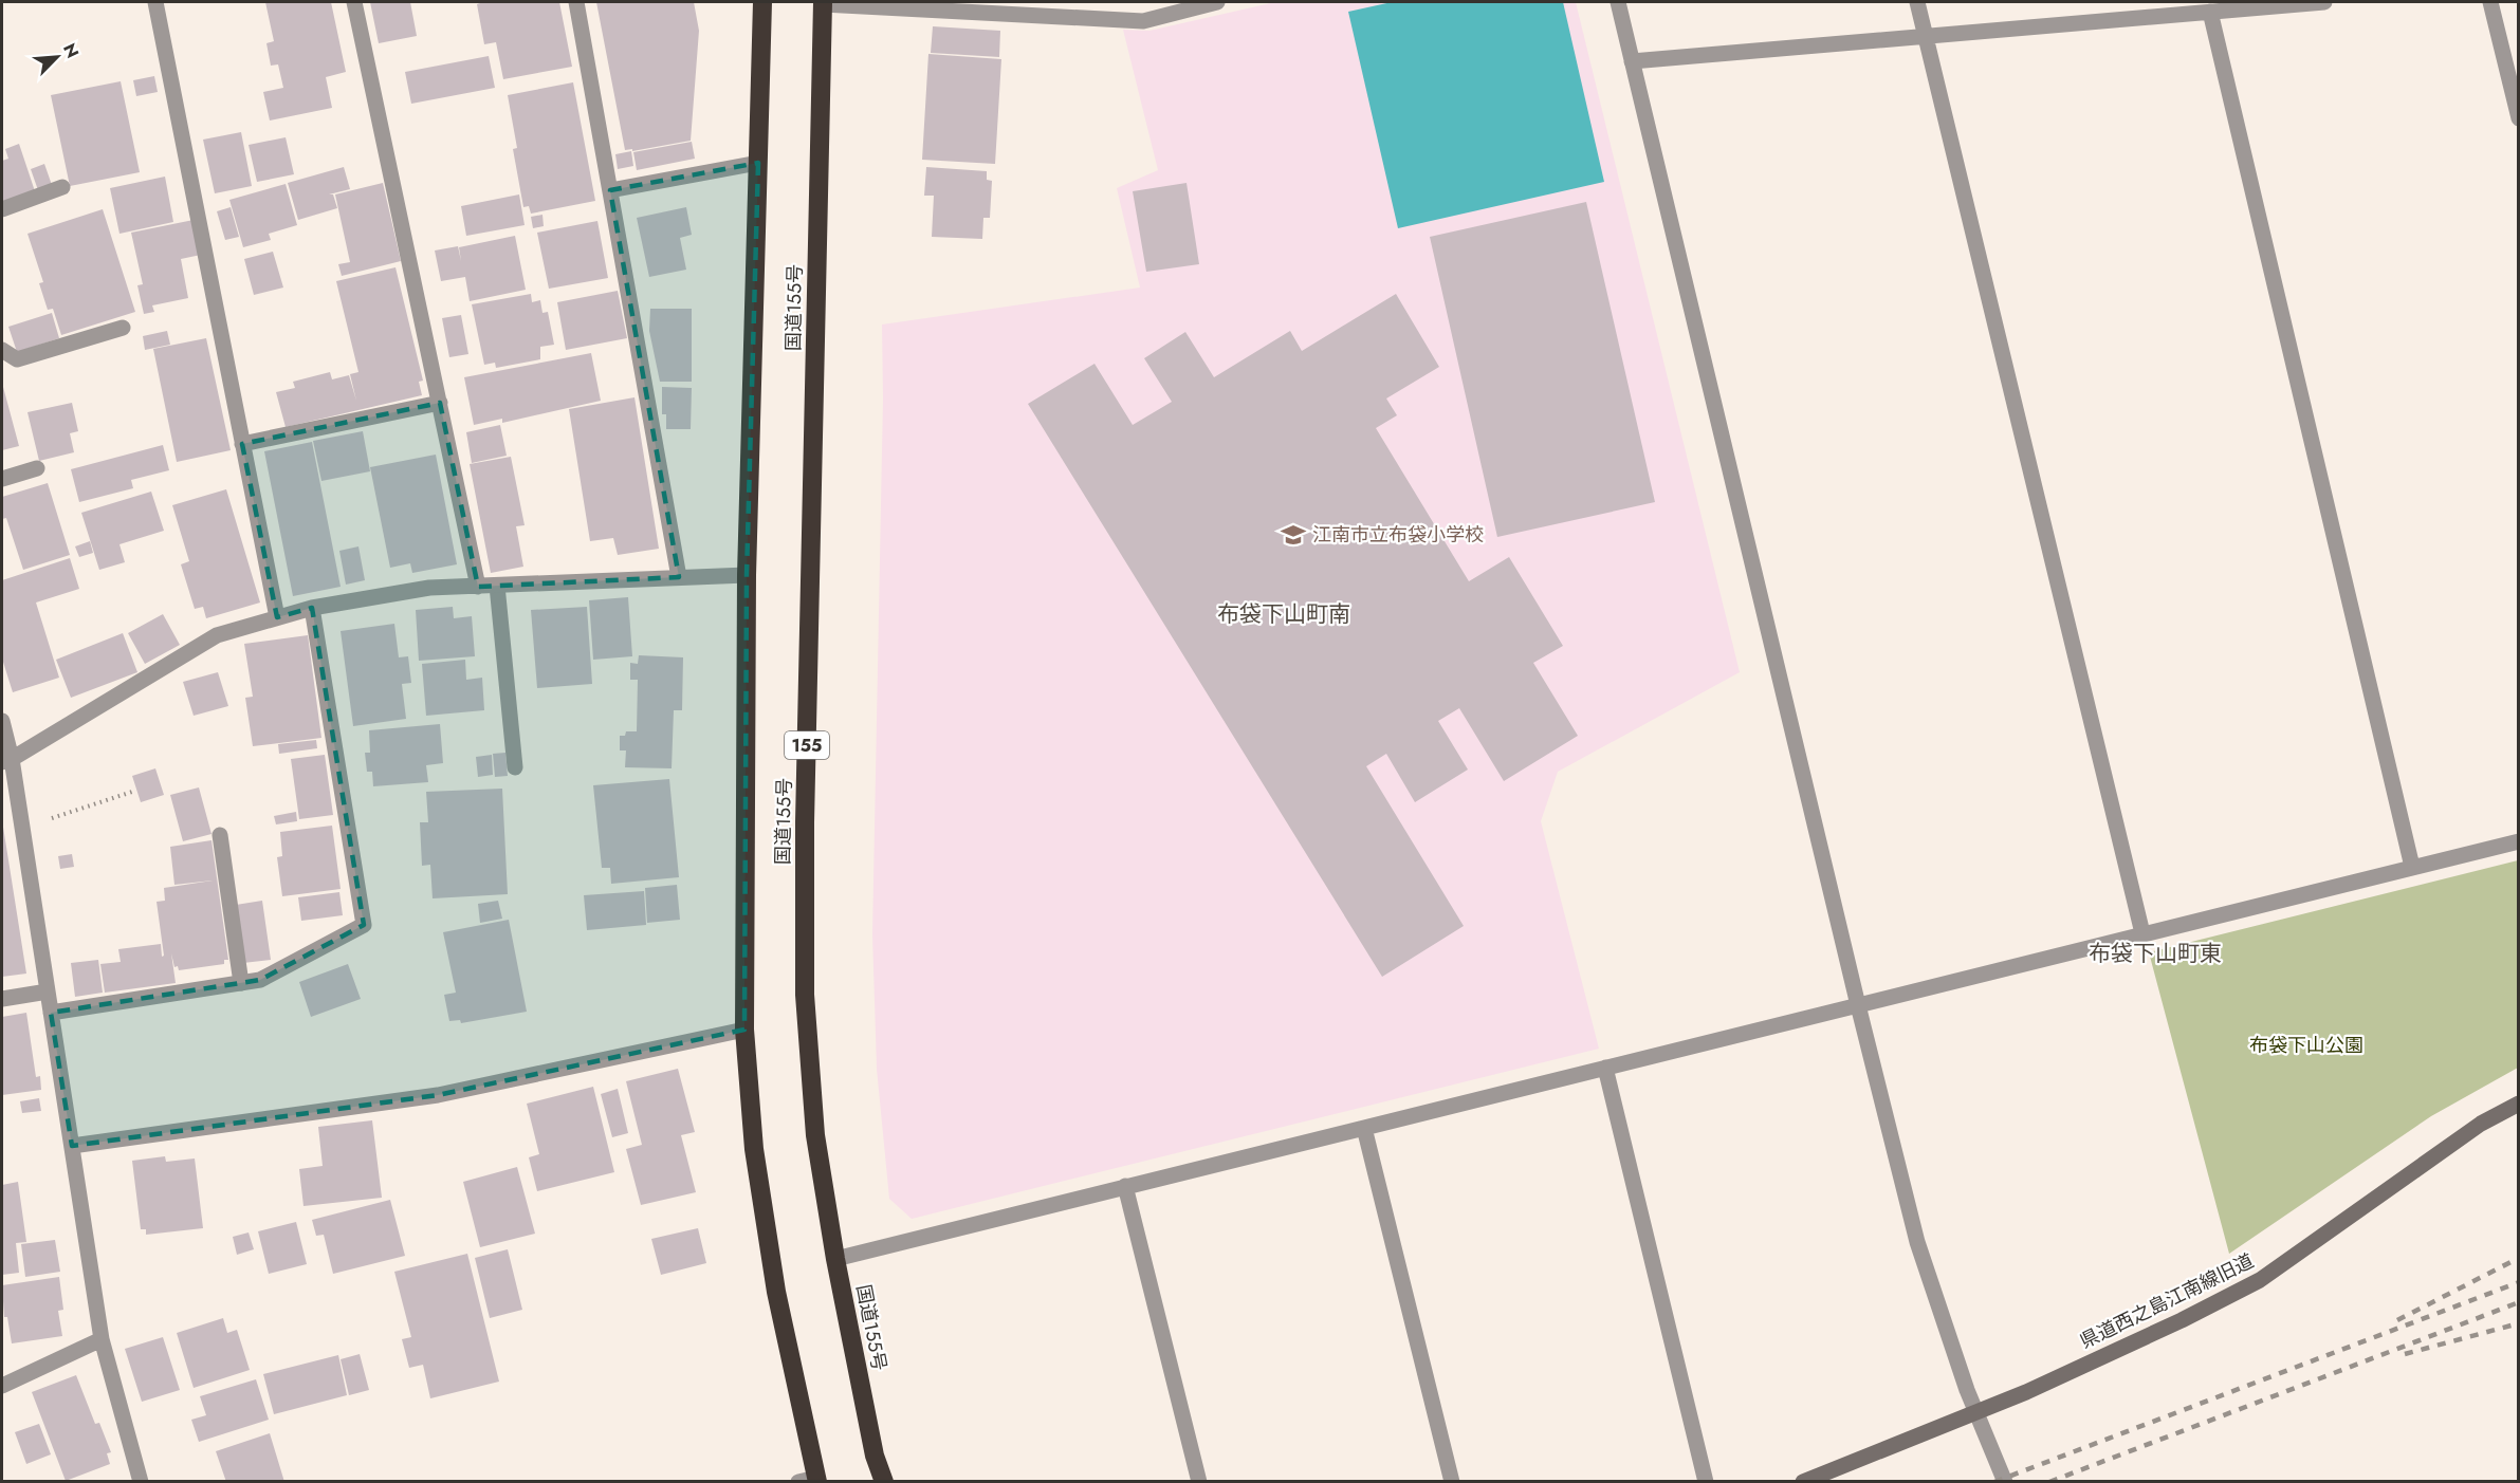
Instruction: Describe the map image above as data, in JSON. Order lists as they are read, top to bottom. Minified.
{"streets":{"highway":["国道155号","155"],"street":["県道西之島江南線旧道"]},"districts":["布袋下山町南","布袋下山町東"],"parks":["布袋下山公園"],"places":{"school or university":["江南市立布袋小学校"]},"north":"top right"}
